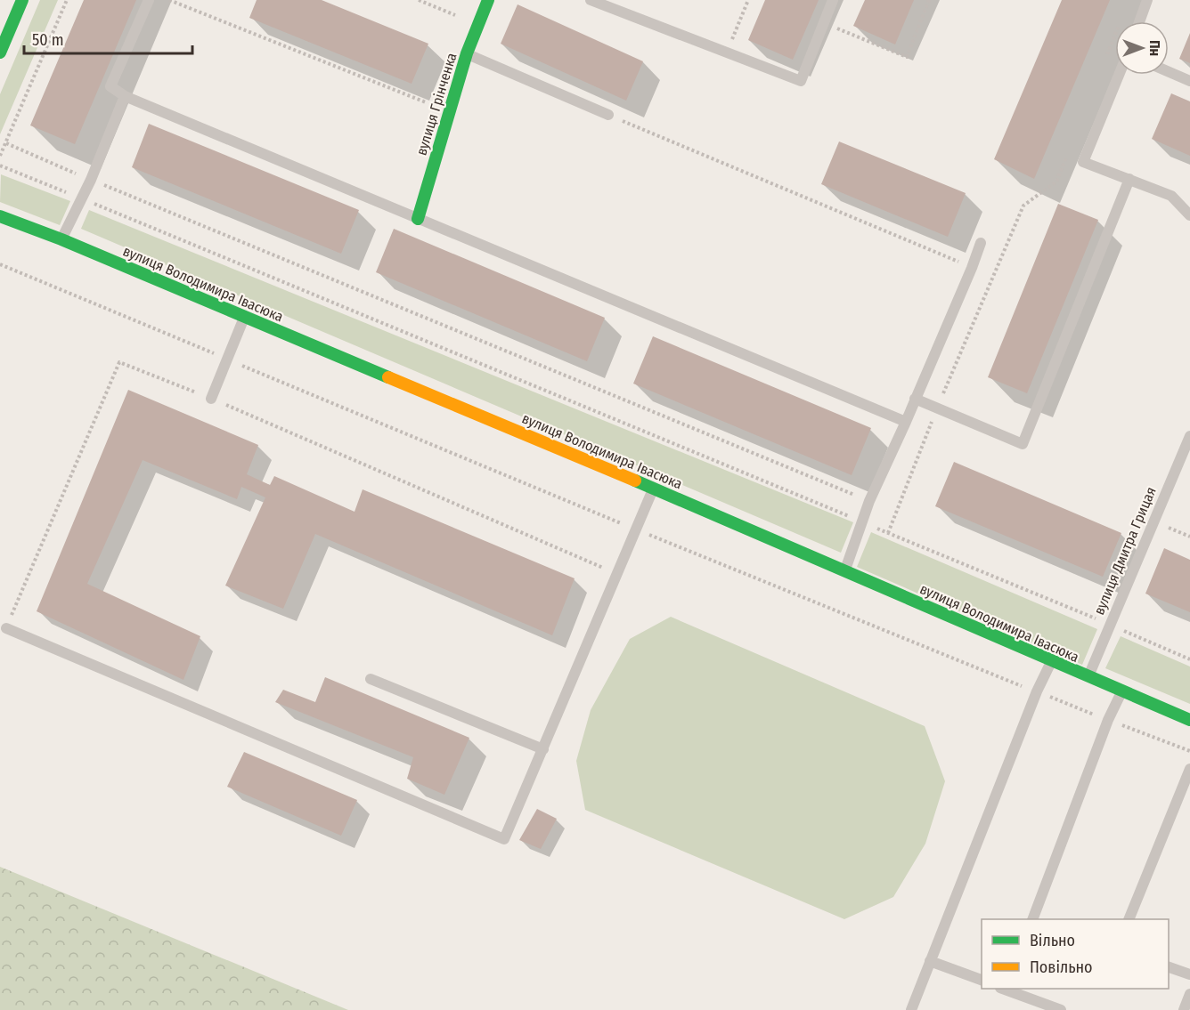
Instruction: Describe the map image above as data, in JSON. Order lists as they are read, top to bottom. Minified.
{"streets":{"street":["вулиця Грінченка","вулиця Володимира Івасюка"],"lane":["вулиця Дмитра Грицая"]},"crossings":[["вулиця Володимира Івасюка","вулиця Дмитра Грицая"]],"legend":["Вільно","Повільно"],"scale_bar":"50 m","north":"right"}
